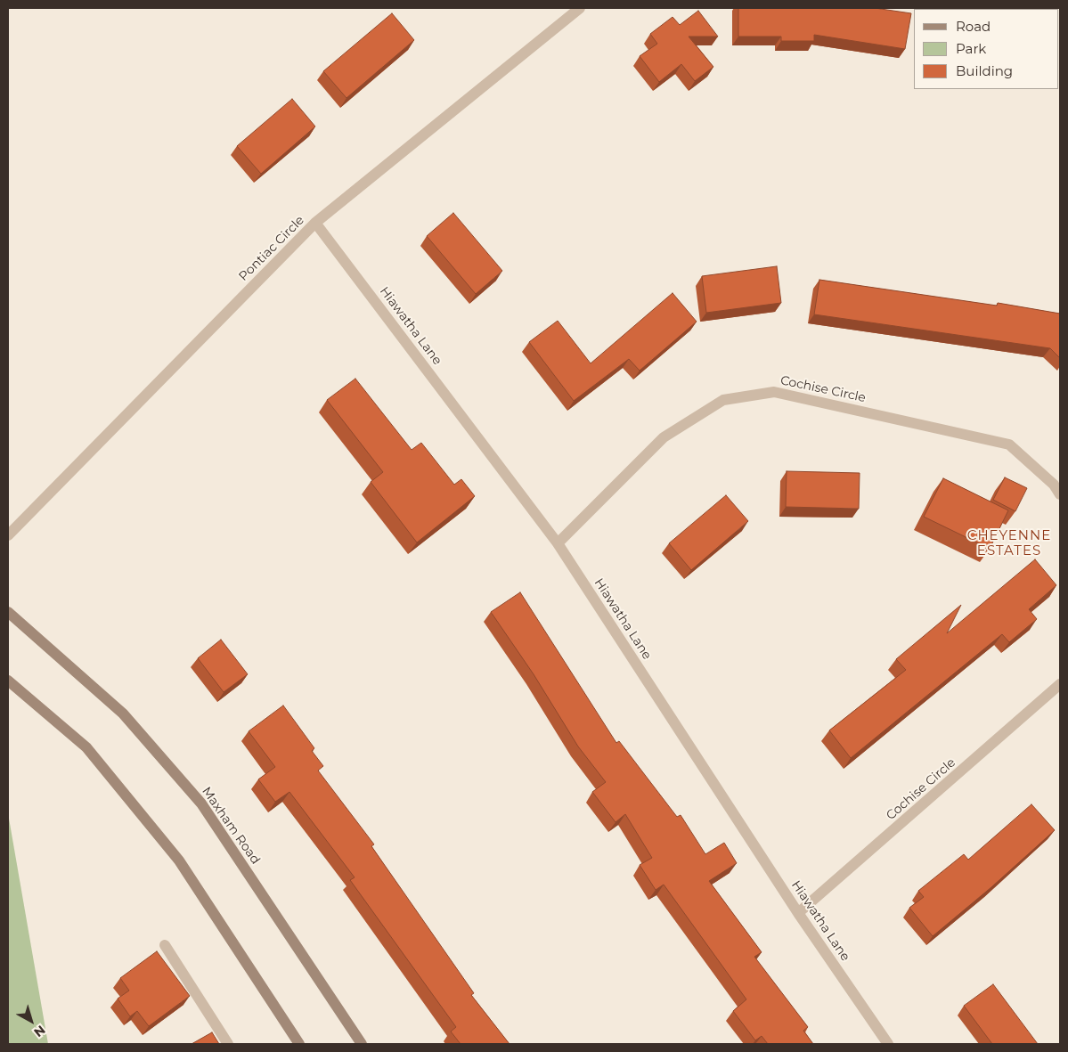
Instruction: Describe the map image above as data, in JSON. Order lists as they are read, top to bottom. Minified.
{"streets":{"main road":["Maxham Road"],"street":["Pontiac Circle","Hiawatha Lane","Cochise Circle"]},"crossings":[["Pontiac Circle","Hiawatha Lane"],["Hiawatha Lane","Cochise Circle"]],"districts":["CHEYENNE ESTATES"],"legend":["Road","Park","Building"],"north":"bottom right"}
